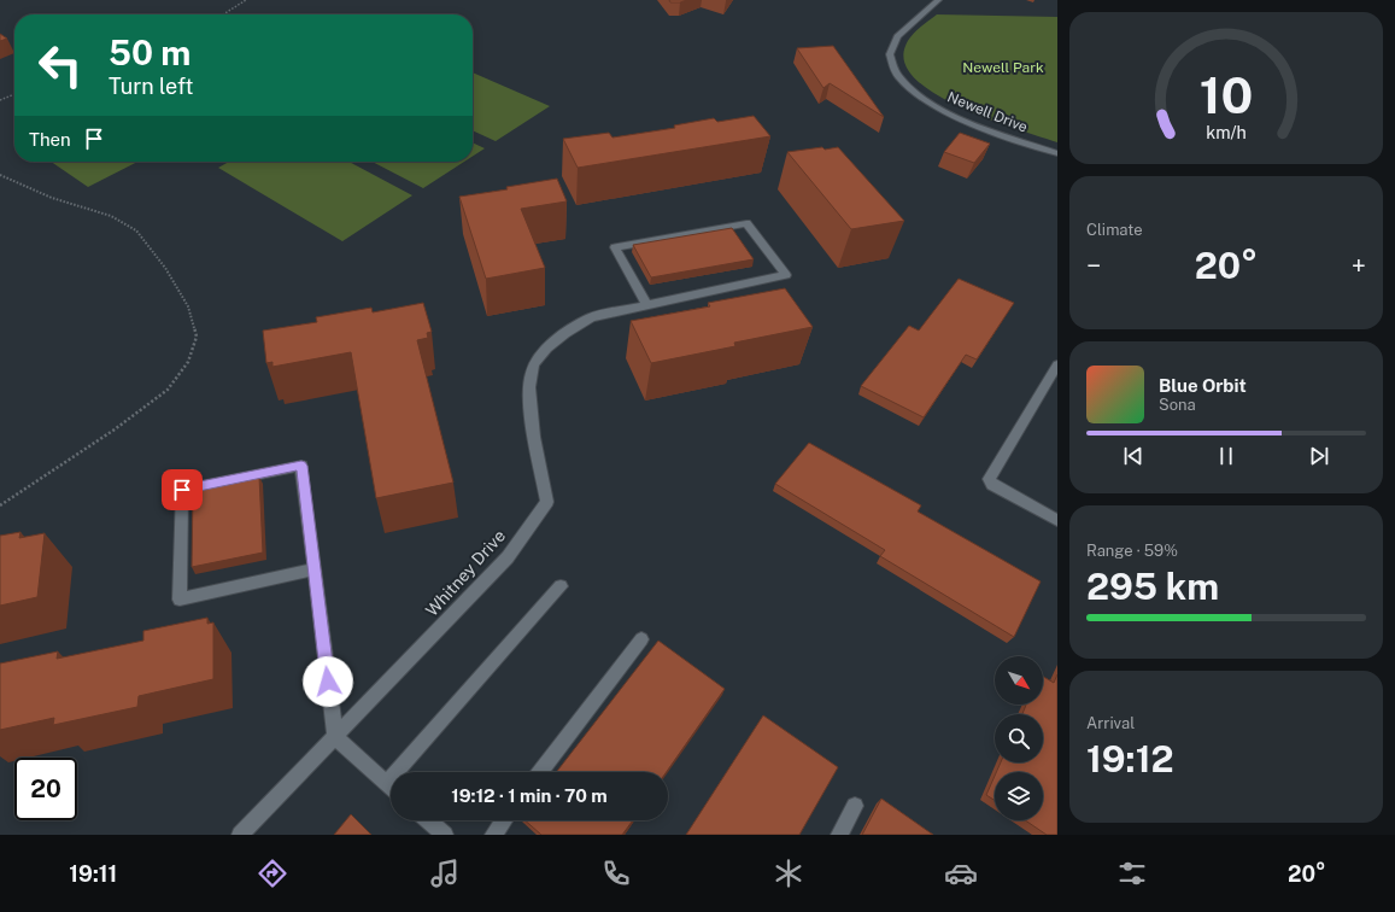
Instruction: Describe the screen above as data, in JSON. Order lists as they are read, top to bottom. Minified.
{"streets":{"street":["Newell Drive","Whitney Drive"]},"parks":["Newell Park"],"north":"bottom right","page":{"turn":["50 m","Turn left"],"then":"Then","tile":["Climate",["Range · 59%","295 km"],["Arrival","19:12"]],"heat":["−","20°","+"],"song":["Blue Orbit","Sona"],"limit":"20","trip":"19:12 · 1 min · 70 m","tabs":["19:11","20°"],"gauge":["10","km/h"]}}
